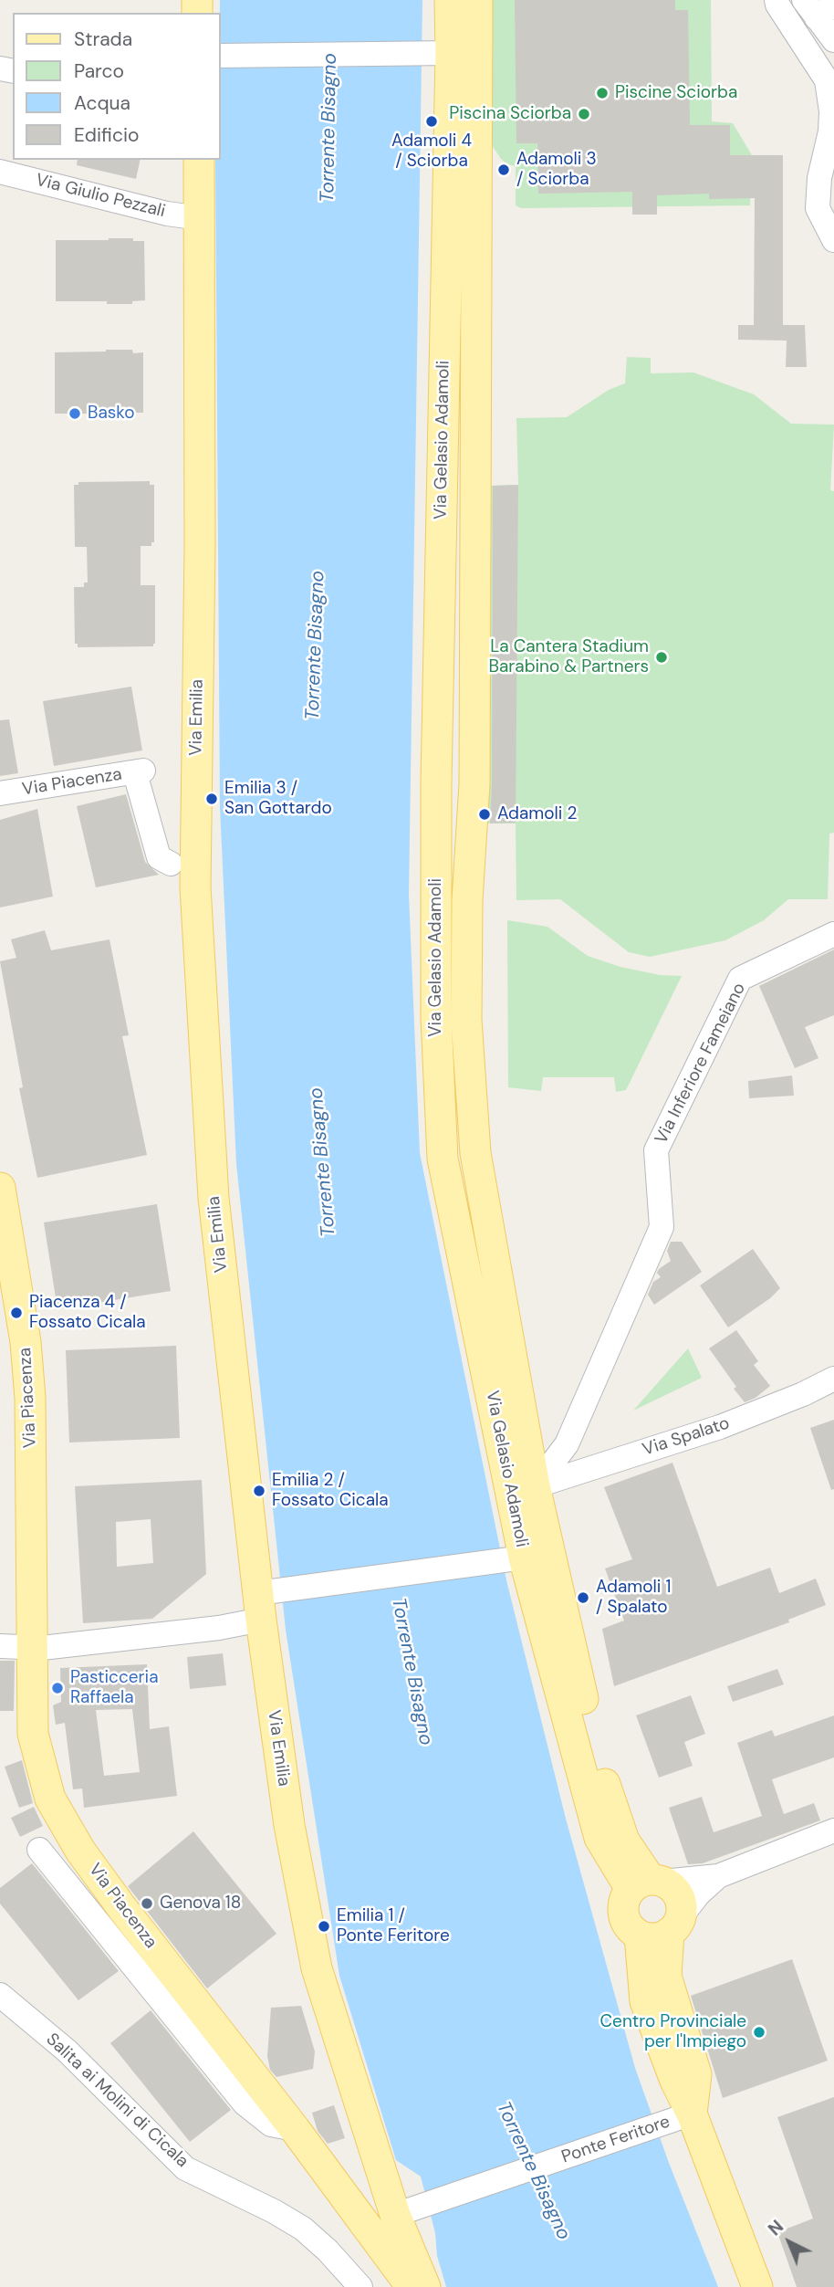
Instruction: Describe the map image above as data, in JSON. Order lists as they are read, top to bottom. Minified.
{"streets":{"main road":["Via Gelasio Adamoli","Via Emilia","Via Piacenza"],"street":["Via Giulio Pezzali","Via Inferiore Fameiano","Via Spalato","Salita ai Molini di Cicala","Ponte Feritore"]},"crossings":[["Via Giulio Pezzali","Via Emilia"],["Via Gelasio Adamoli","Via Inferiore Fameiano"],["Via Gelasio Adamoli","Via Spalato"],["Via Gelasio Adamoli","Ponte Feritore"],["Via Emilia","Ponte Feritore"],["Via Inferiore Fameiano","Via Spalato"]],"water":["Torrente Bisagno"],"places":["Piscine Sciorba","Piscina Sciorba","Adamoli 4 / Sciorba","Adamoli 3 / Sciorba","Basko","La Cantera Stadium Barabino & Partners","Emilia 3 / San Gottardo","Adamoli 2","Piacenza 4 / Fossato Cicala","Emilia 2 / Fossato Cicala","Adamoli 1 / Spalato","Pasticceria Raffaela","Genova 18","Emilia 1 / Ponte Feritore","Centro Provinciale per l'Impiego"],"legend":["Strada","Parco","Acqua","Edificio"],"north":"top left"}
